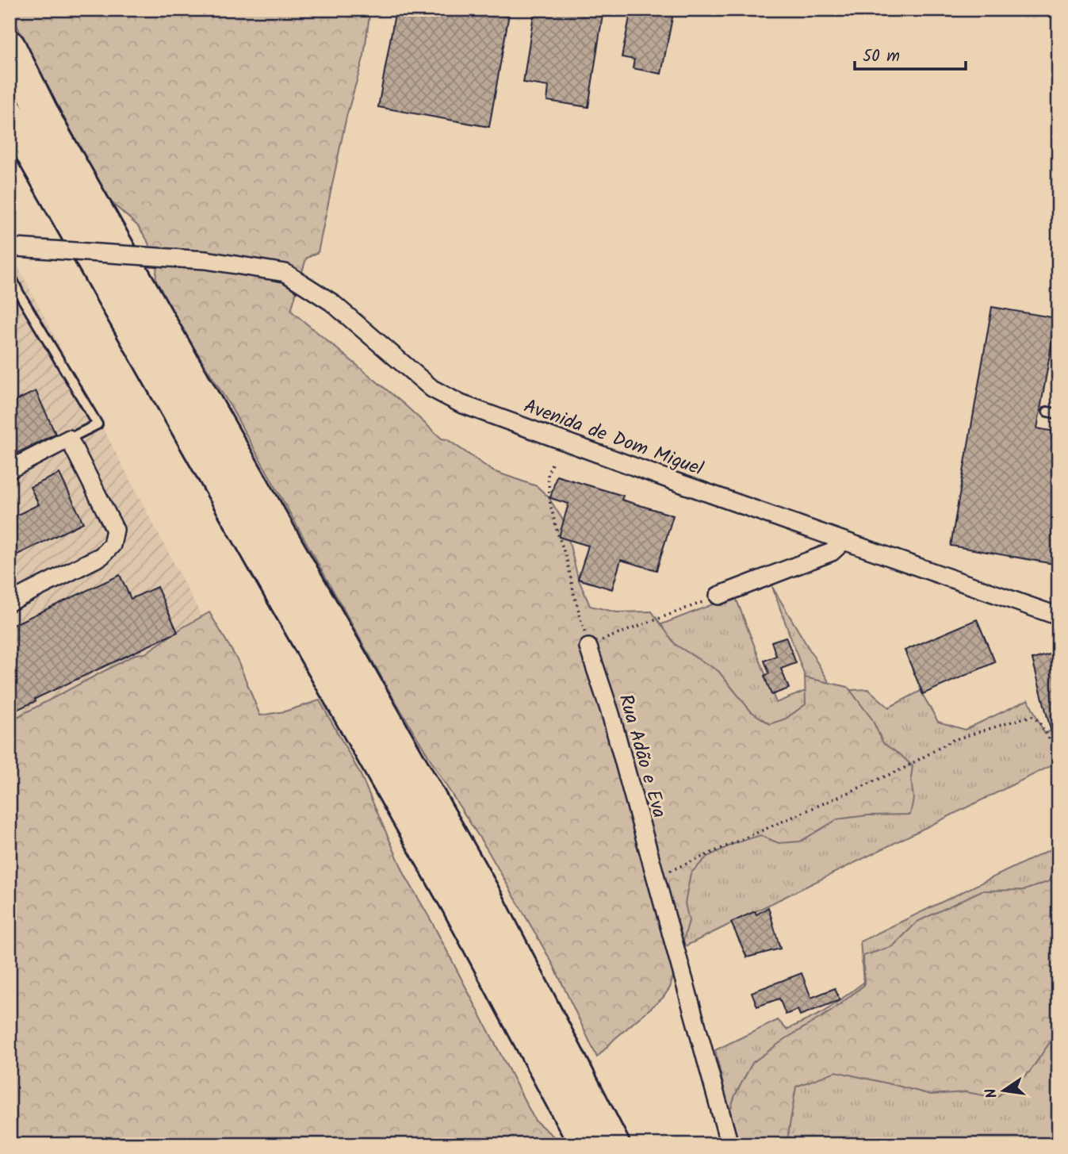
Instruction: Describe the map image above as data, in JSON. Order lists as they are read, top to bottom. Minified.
{"streets":{"street":["Avenida de Dom Miguel","Rua Adão e Eva"]},"scale_bar":"50 m","north":"left"}
